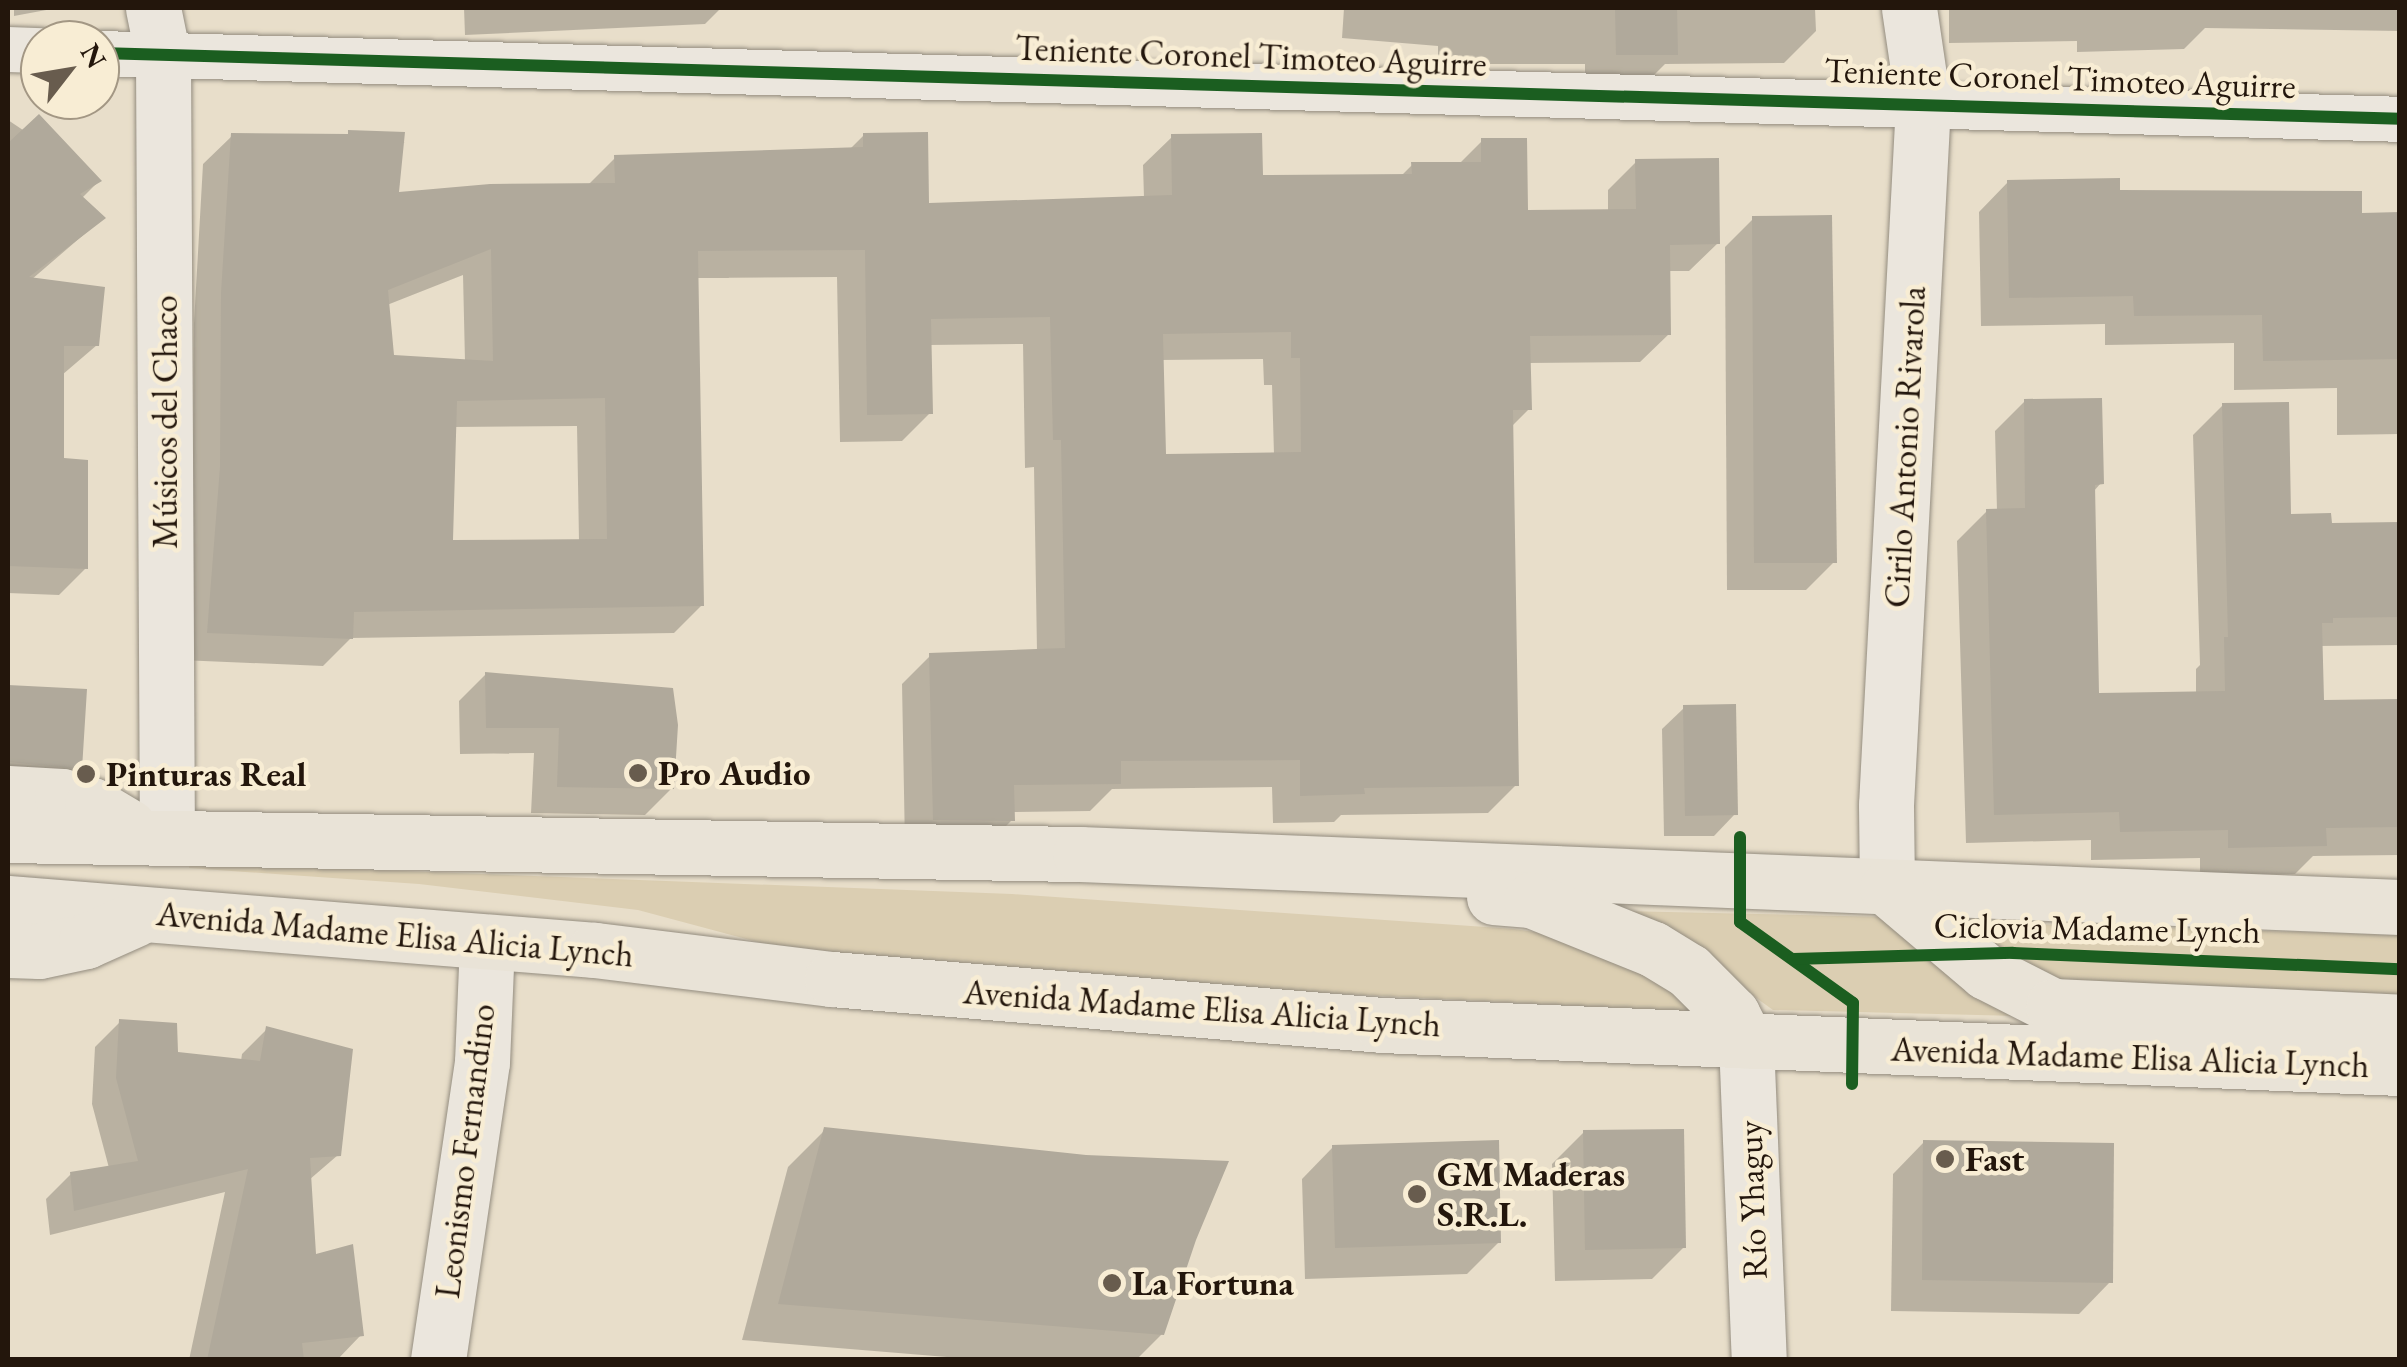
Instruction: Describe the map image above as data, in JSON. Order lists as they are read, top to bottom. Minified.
{"streets":{"highway":["Avenida Madame Elisa Alicia Lynch"],"street":["Teniente Coronel Timoteo Aguirre","Músicos del Chaco","Cirilo Antonio Rivarola","Leonismo Fernandino","Río Yhaguy"],"cycle path":["Ciclovia Madame Lynch"]},"crossings":[["Teniente Coronel Timoteo Aguirre","Músicos del Chaco"],["Teniente Coronel Timoteo Aguirre","Cirilo Antonio Rivarola"],["Avenida Madame Elisa Alicia Lynch","Leonismo Fernandino"],["Avenida Madame Elisa Alicia Lynch","Río Yhaguy"]],"places":["Pro Audio","Pinturas Real","Fast","GM Maderas S.R.L.","La Fortuna"],"north":"top right"}
